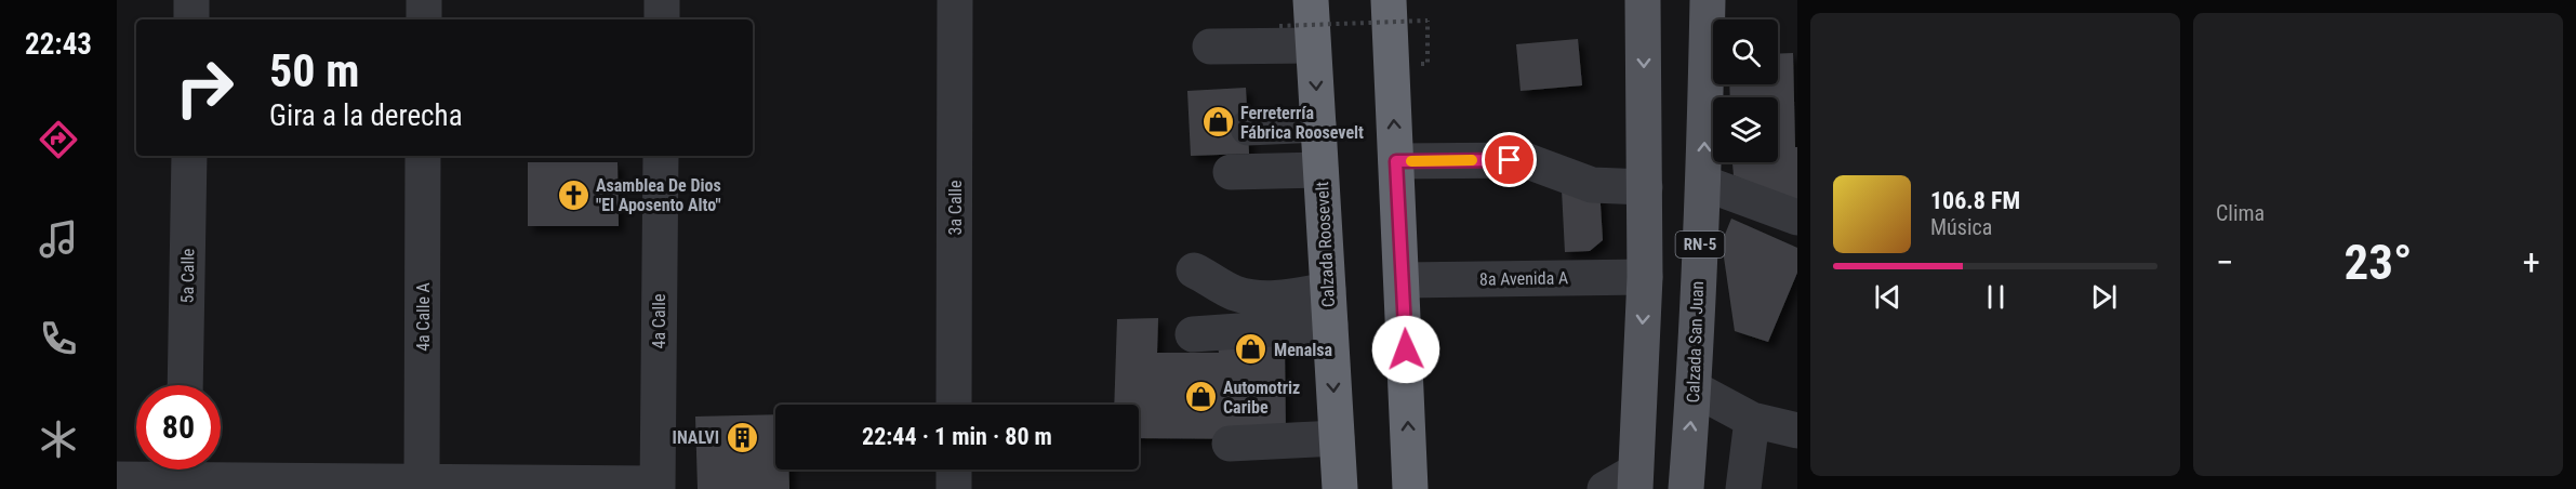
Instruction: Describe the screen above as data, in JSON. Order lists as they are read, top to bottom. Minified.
{"streets":{"highway":["Calzada Roosevelt"],"main road":["RN-5","Calzada San Juan"],"street":["3a Calle","5a Calle","8a Avenida A","4a Calle A","4a Calle"]},"places":{"shop":["Ferreterría Fábrica Roosevelt","Menalsa","Automotriz Caribe"],"church":["Asamblea De Dios \"El Aposento Alto\""],"building":["INALVI"]},"page":{"tabs":"22:43","tile":"Clima","turn":["50 m","Gira a la derecha"],"song":["106.8 FM","Música"],"heat":["−","23°","+"],"limit":"80","trip":"22:44 · 1 min · 80 m"}}
